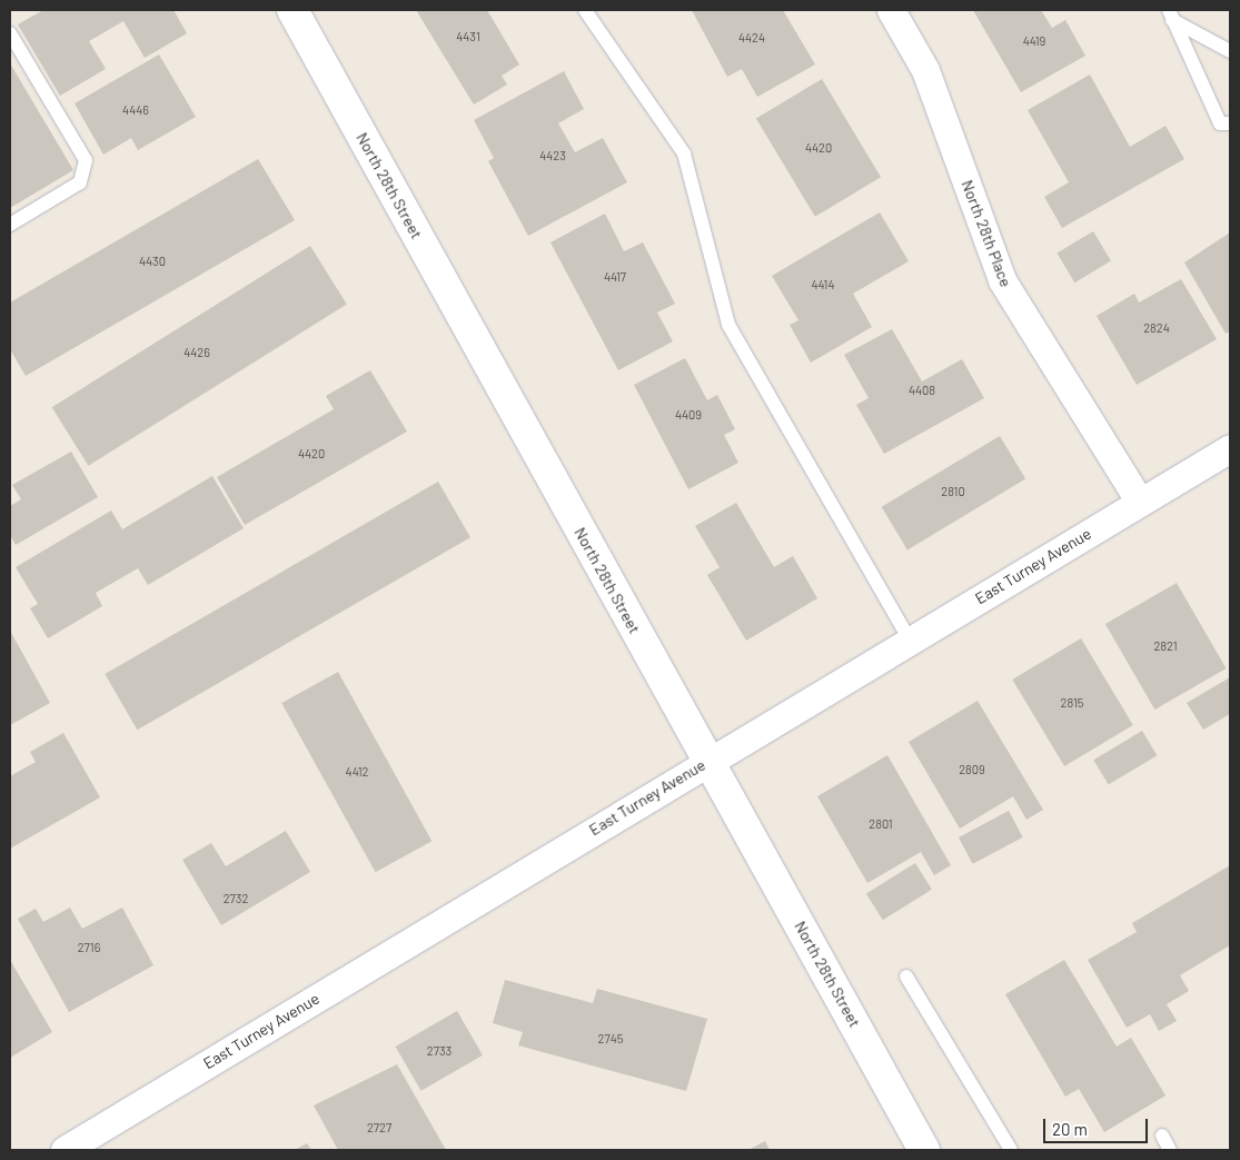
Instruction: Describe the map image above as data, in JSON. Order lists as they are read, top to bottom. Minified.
{"streets":{"street":["North 28th Street","North 28th Place","East Turney Avenue"]},"crossings":[["North 28th Street","East Turney Avenue"],["North 28th Place","East Turney Avenue"]],"house_numbers":["4431","4424","4419","4446","4420","4423","4430","4417","4414","2824","4426","4408","4409","4420","2810","2821","2815","2809","4412","2801","2732","2716","2745","2733","2727"],"scale_bar":"20 m"}
